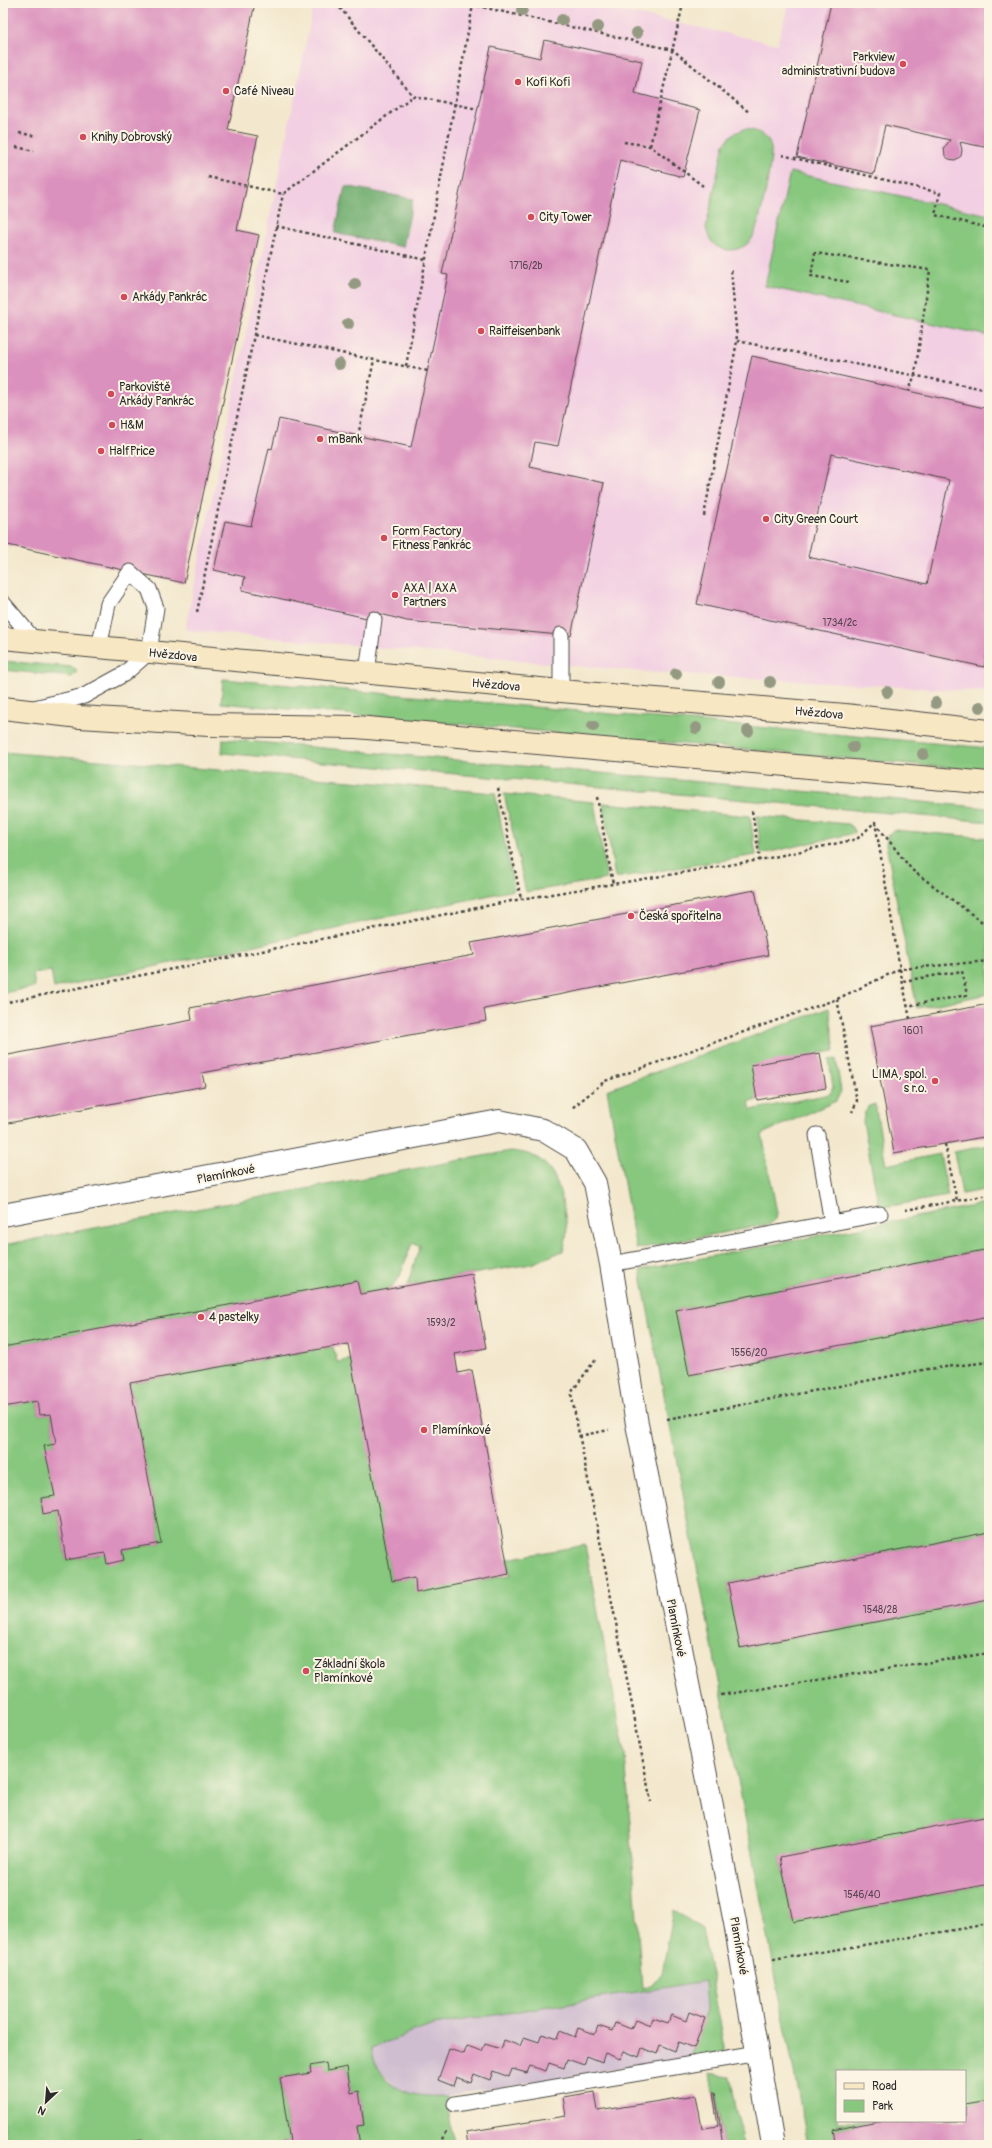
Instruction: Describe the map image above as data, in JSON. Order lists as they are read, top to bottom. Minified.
{"streets":{"street":["Hvězdova","Plamínkové"]},"places":["Parkview administrativní budova","Kofi Kofi","Café Niveau","Knihy Dobrovský","City Tower","Arkády Pankrác","Raiffeisenbank","Parkoviště Arkády Pankrác","H&M","mBank","HalfPrice","City Green Court","Form Factory Fitness Pankrác","AXA | AXA Partners","Česká spořitelna","LIMA, spol. s r.o.","4 pastelky","Plamínkové","Základní škola Plamínkové"],"house_numbers":["1716/2b","1734/2c","1601","1593/2","1556/20","1548/28","1546/40"],"legend":["Road","Park"],"north":"bottom left"}
